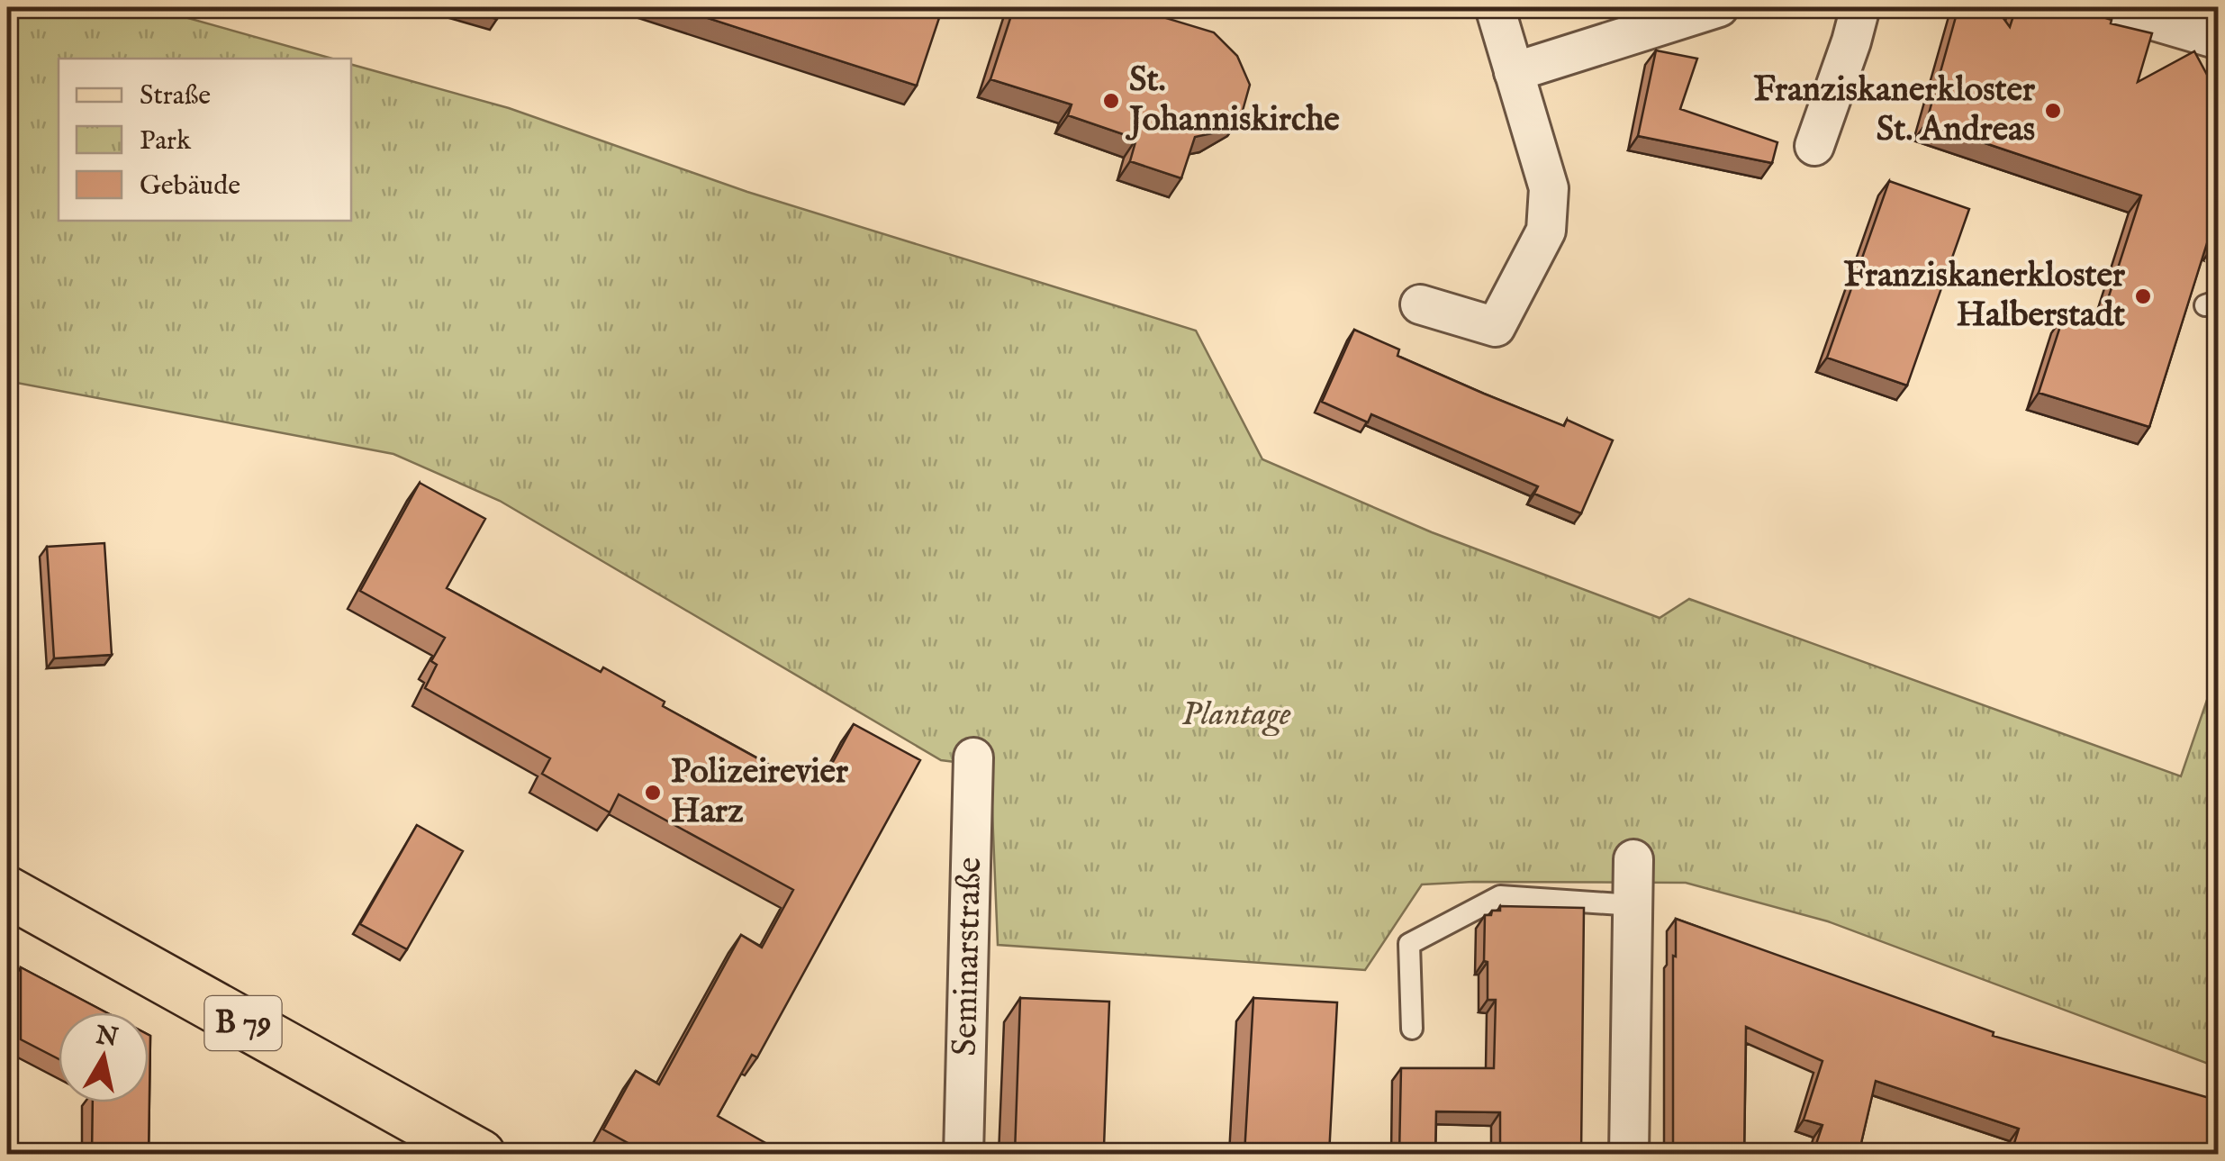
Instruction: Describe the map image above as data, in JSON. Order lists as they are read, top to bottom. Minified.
{"streets":{"main road":["B 79"],"street":["Seminarstraße"]},"parks":["Plantage"],"places":["St. Johanniskirche","Franziskanerkloster St. Andreas","Franziskanerkloster Halberstadt","Polizeirevier Harz"],"legend":["Straße","Park","Gebäude"],"north":"top"}
